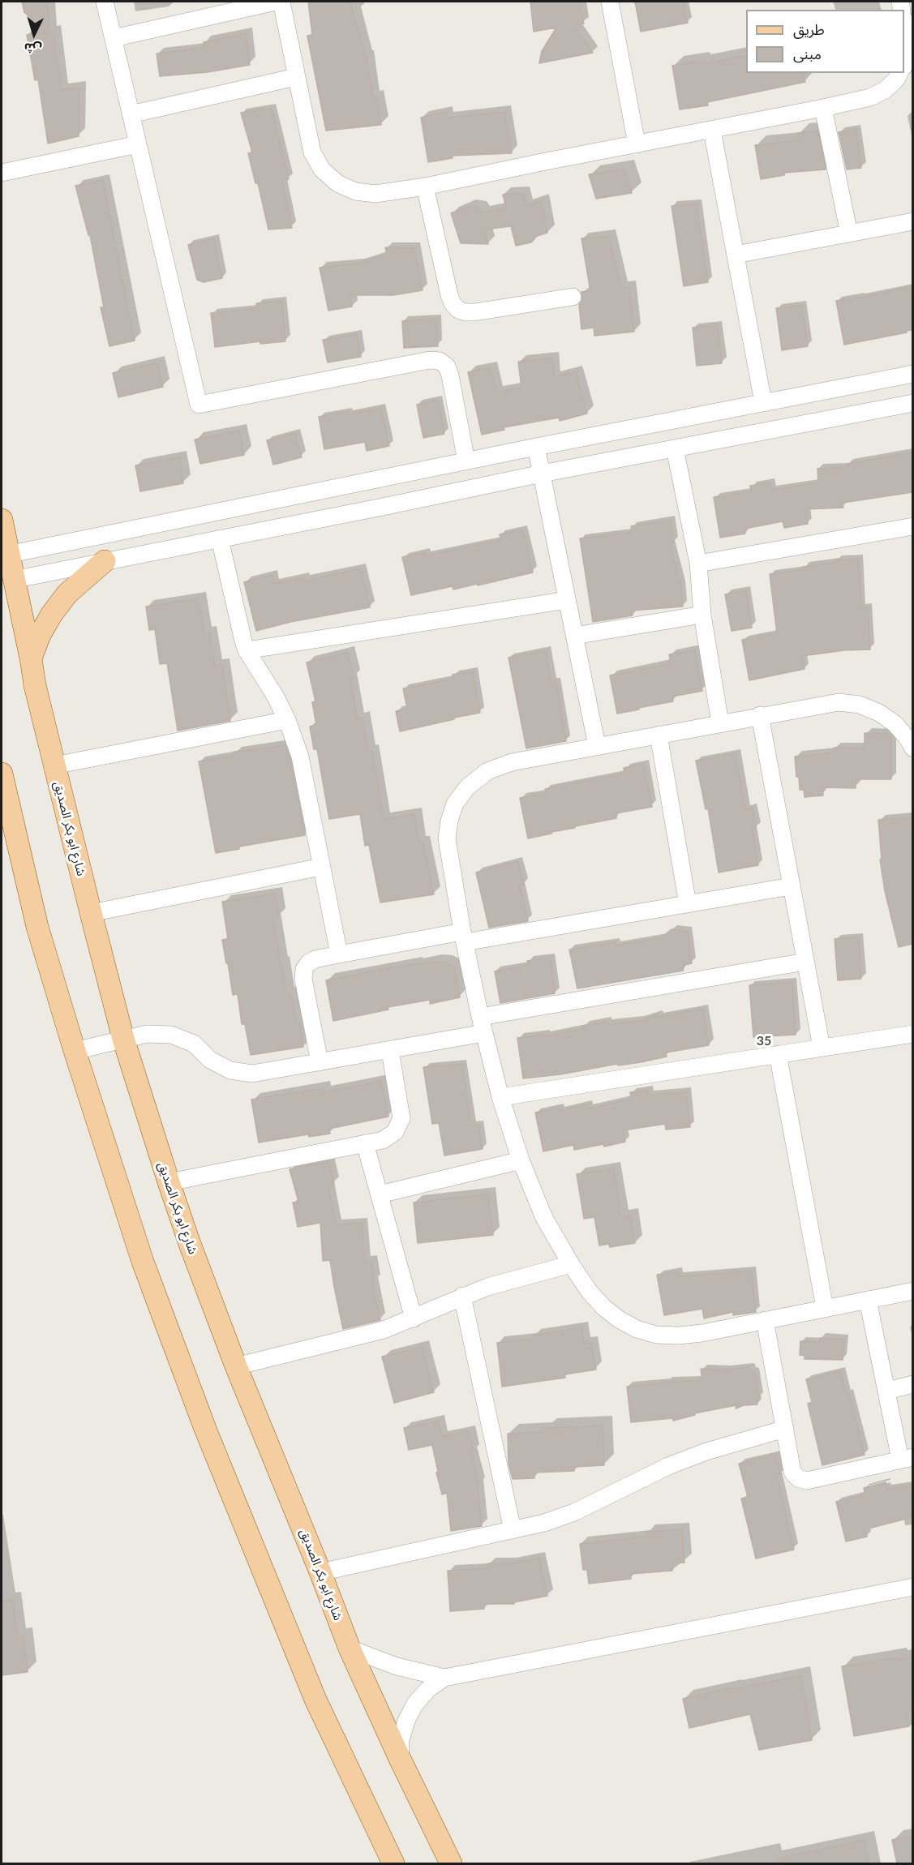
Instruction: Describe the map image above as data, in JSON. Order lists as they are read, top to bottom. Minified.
{"streets":{"main road":["شارع ابو بكر الصديق"]},"districts":["35"],"legend":["طريق","مبنى"],"north":"bottom"}
